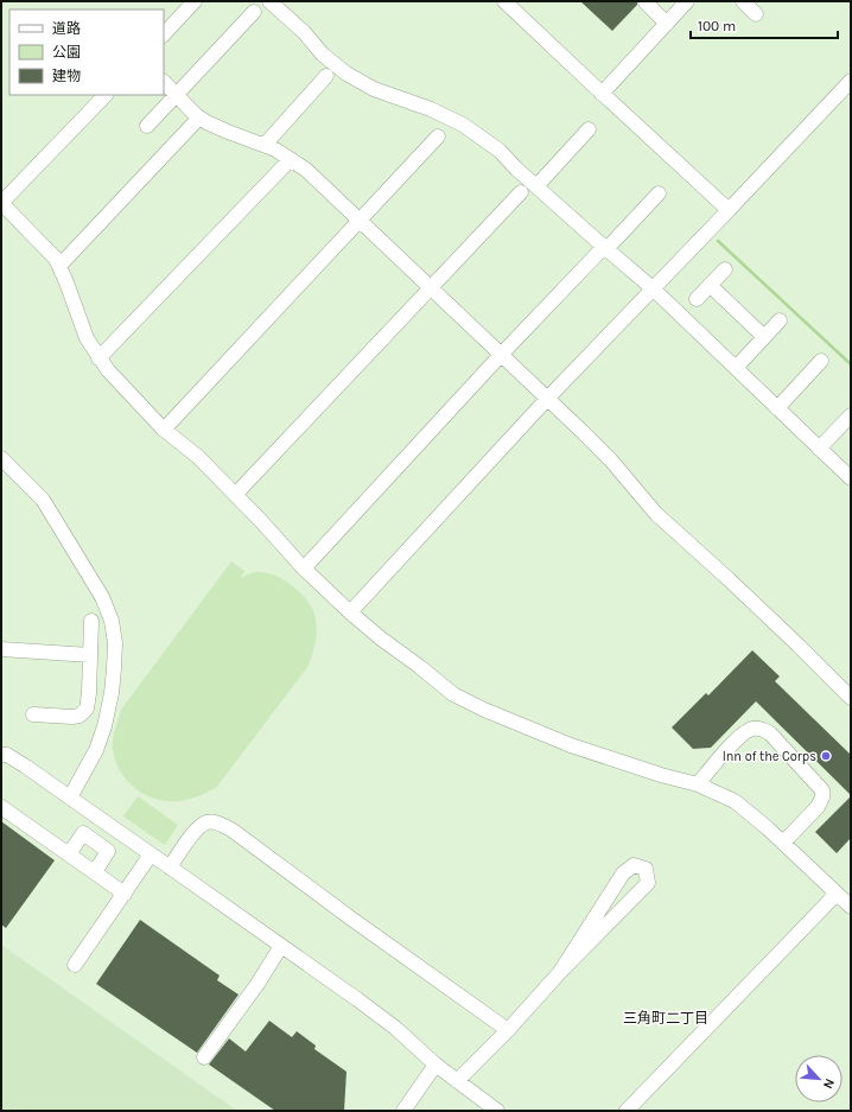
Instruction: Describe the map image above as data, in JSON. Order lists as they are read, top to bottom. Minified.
{"districts":["三角町二丁目"],"places":["Inn of the Corps"],"legend":["道路","公園","建物"],"scale_bar":"100 m","north":"bottom right"}
